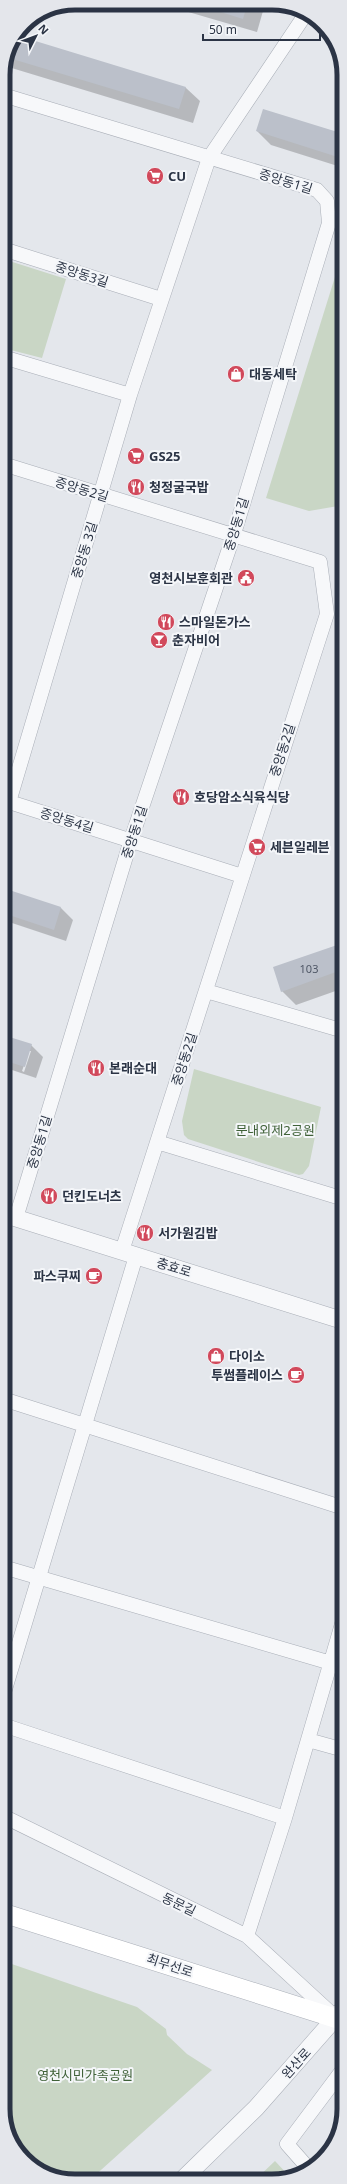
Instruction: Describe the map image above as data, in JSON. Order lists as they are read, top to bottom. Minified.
{"streets":{"main road":["최무선로"],"street":["중앙동1길","중앙동3길","중앙동2길","중앙동 3길","중앙동4길","충효로","동문길","완산로"]},"crossings":[["중앙동1길","중앙동2길"],["중앙동1길","중앙동 3길"],["중앙동1길","중앙동4길"],["중앙동1길","충효로"],["중앙동3길","중앙동 3길"],["중앙동2길","중앙동 3길"],["중앙동2길","중앙동4길"],["중앙동2길","충효로"]],"parks":["문내외제2공원","영천시민가족공원"],"places":{"supermarket":["CU","GS25","세븐일레븐"],"shop":["대동세탁","다이소"],"restaurant":["청정굴국밥","스마일돈가스","호당암소식육식당","본래순대","던킨도너츠","서가원김밥"],"public building":["영천시보훈회관"],"bar":["춘자비어"],"cafe":["파스쿠찌","투썸플레이스"]},"house_numbers":["103"],"scale_bar":"50 m","north":"top right"}
